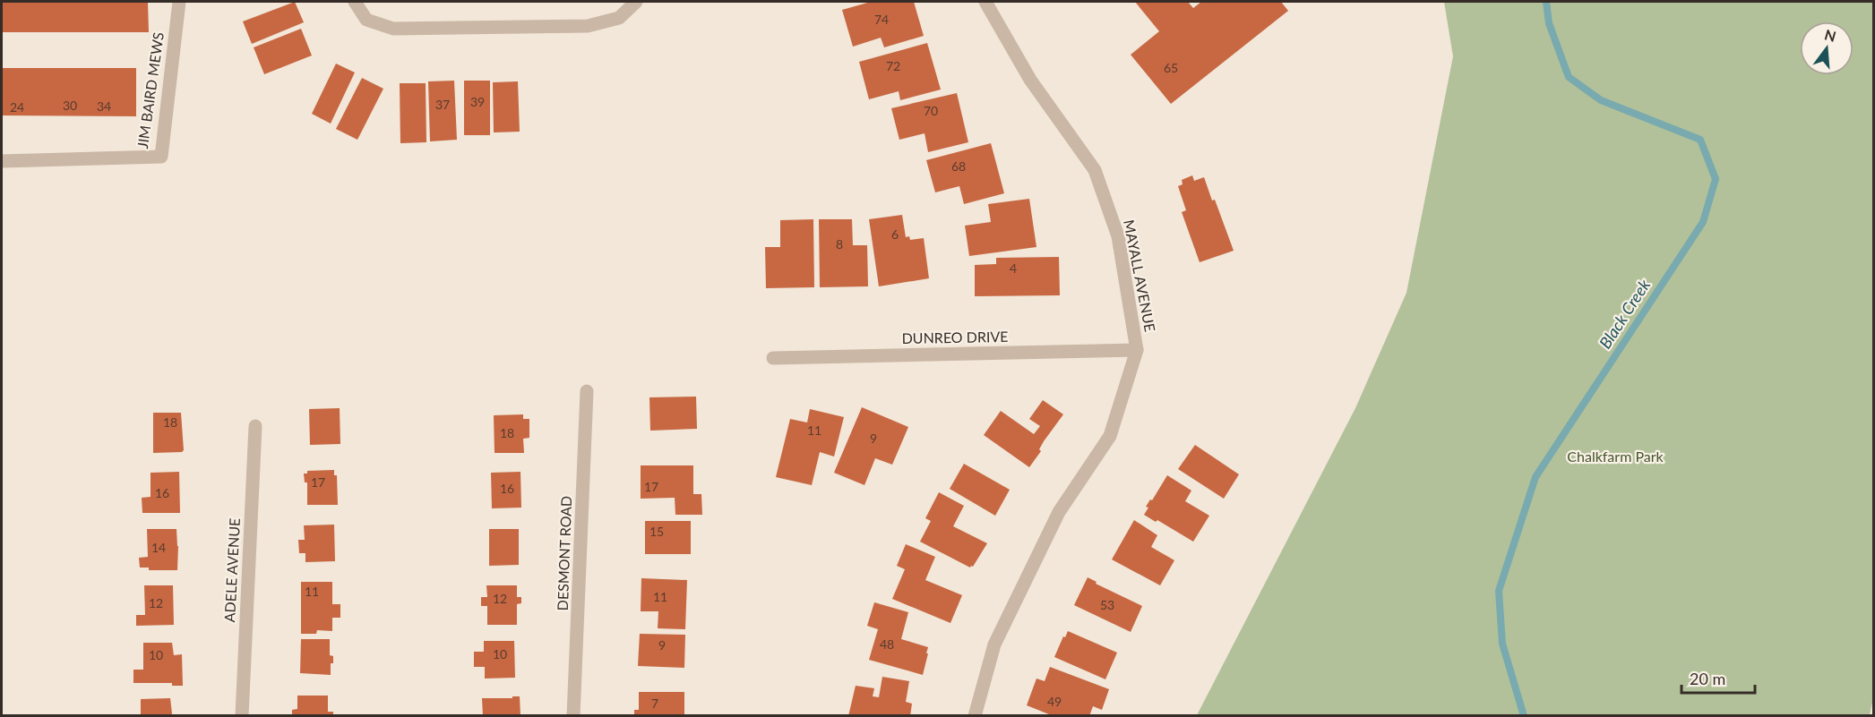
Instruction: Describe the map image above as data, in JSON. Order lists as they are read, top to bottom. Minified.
{"streets":{"street":["JIM BAIRD MEWS","MAYALL AVENUE","DUNREO DRIVE","DESMONT ROAD","ADELE AVENUE"]},"crossings":[["MAYALL AVENUE","DUNREO DRIVE"]],"water":["Black Creek"],"parks":["Chalkfarm Park"],"house_numbers":["74","72","65","39","37","30","34","24","70","68","6","8","4","18","11","18","9","17","17","16","16","15","14","11","11","12","12","53","48","9","10","10","49","7"],"scale_bar":"20 m","north":"top"}
